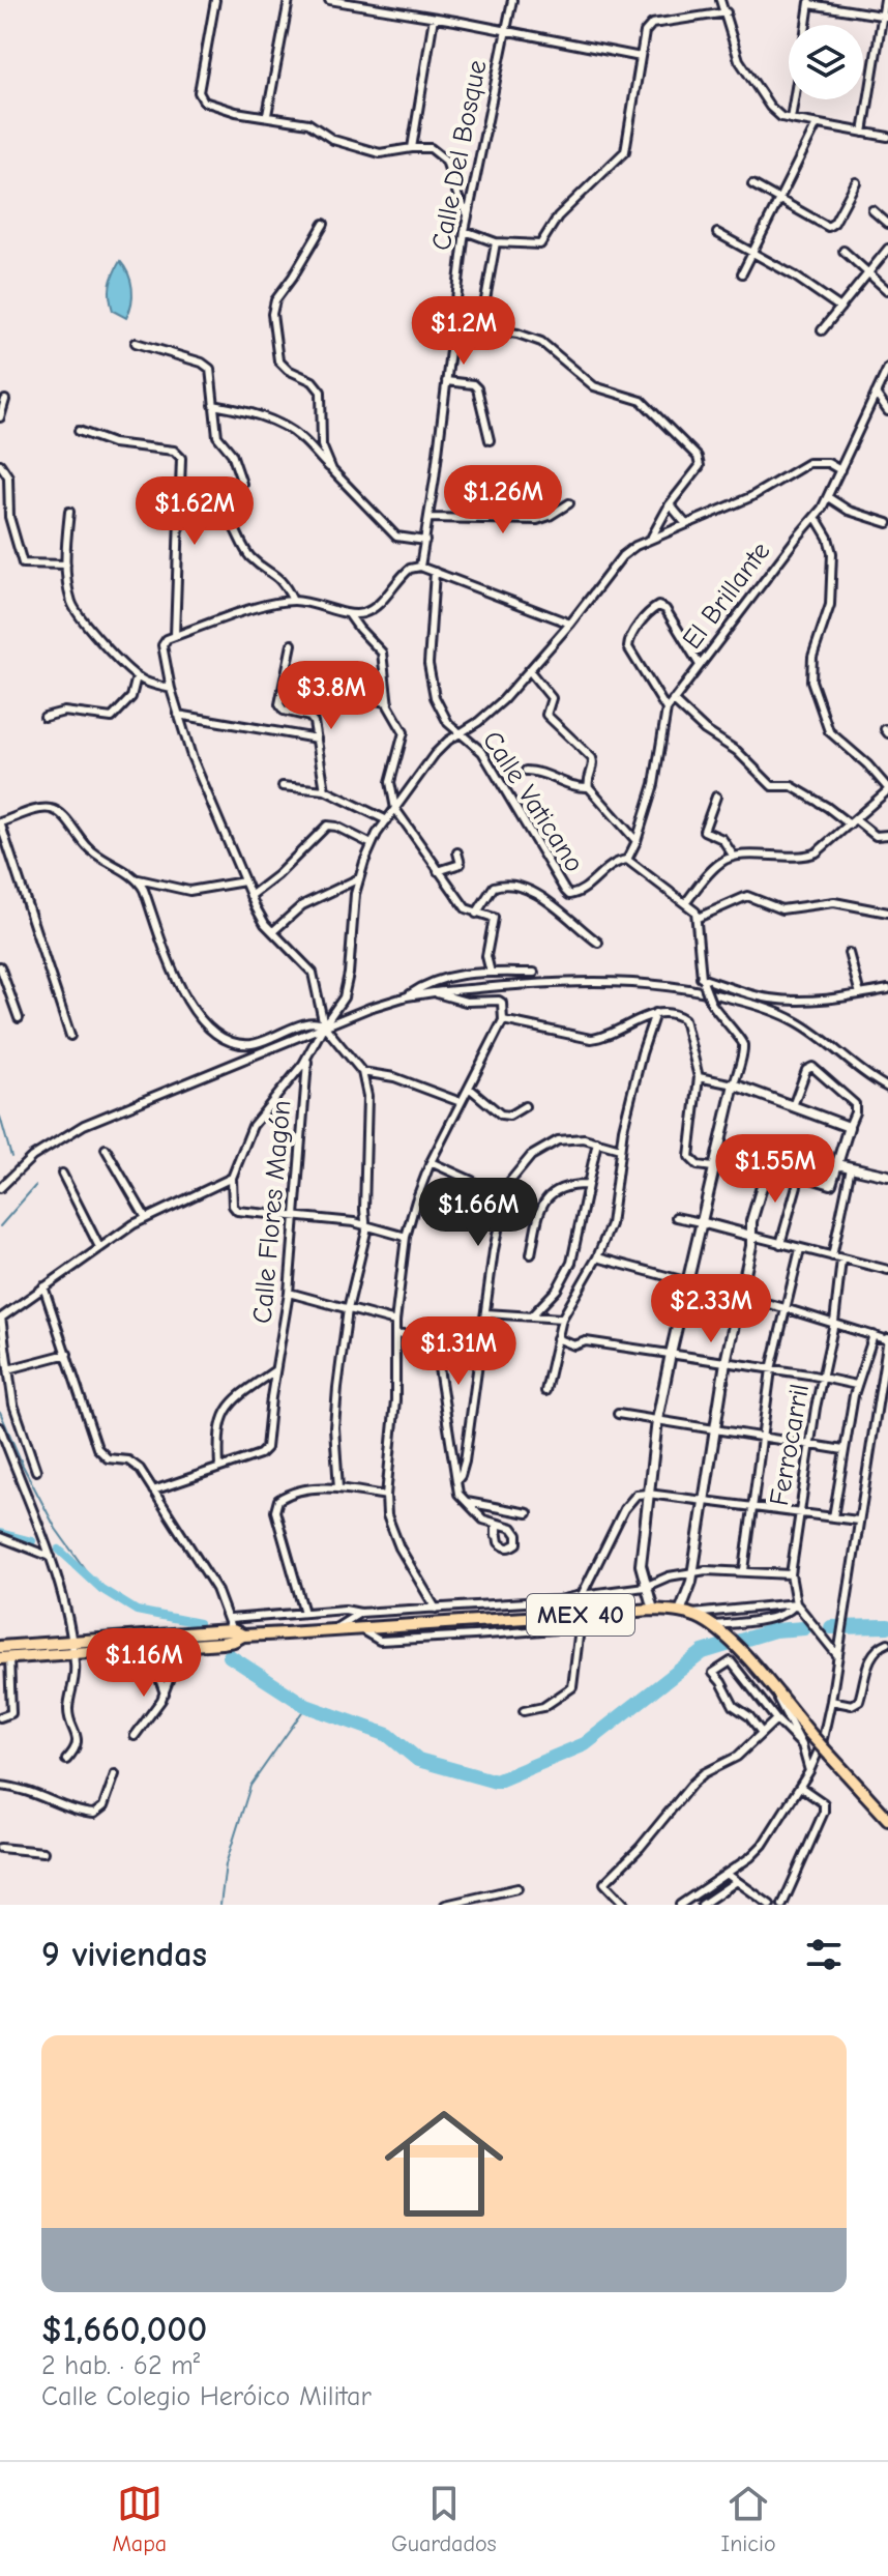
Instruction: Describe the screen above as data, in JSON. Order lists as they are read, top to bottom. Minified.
{"streets":{"main road":["MEX 40"],"street":["Calle Del Bosque","El Brillante","Calle Vaticano","Calle Flores Magón","Ferrocarril"]},"crossings":[["El Brillante","Calle Vaticano"]],"page":{"price":["$1.2M","$1.26M","$1.62M","$3.8M","$1.55M","$1.66M","$2.33M","$1.31M","$1.16M"],"heading":"9 viviendas","list":[{"name":"$1,660,000","note":"2 hab. · 62 m² · Calle Colegio Heróico Militar"}],"tabs":["Mapa","Guardados","Inicio"]}}
